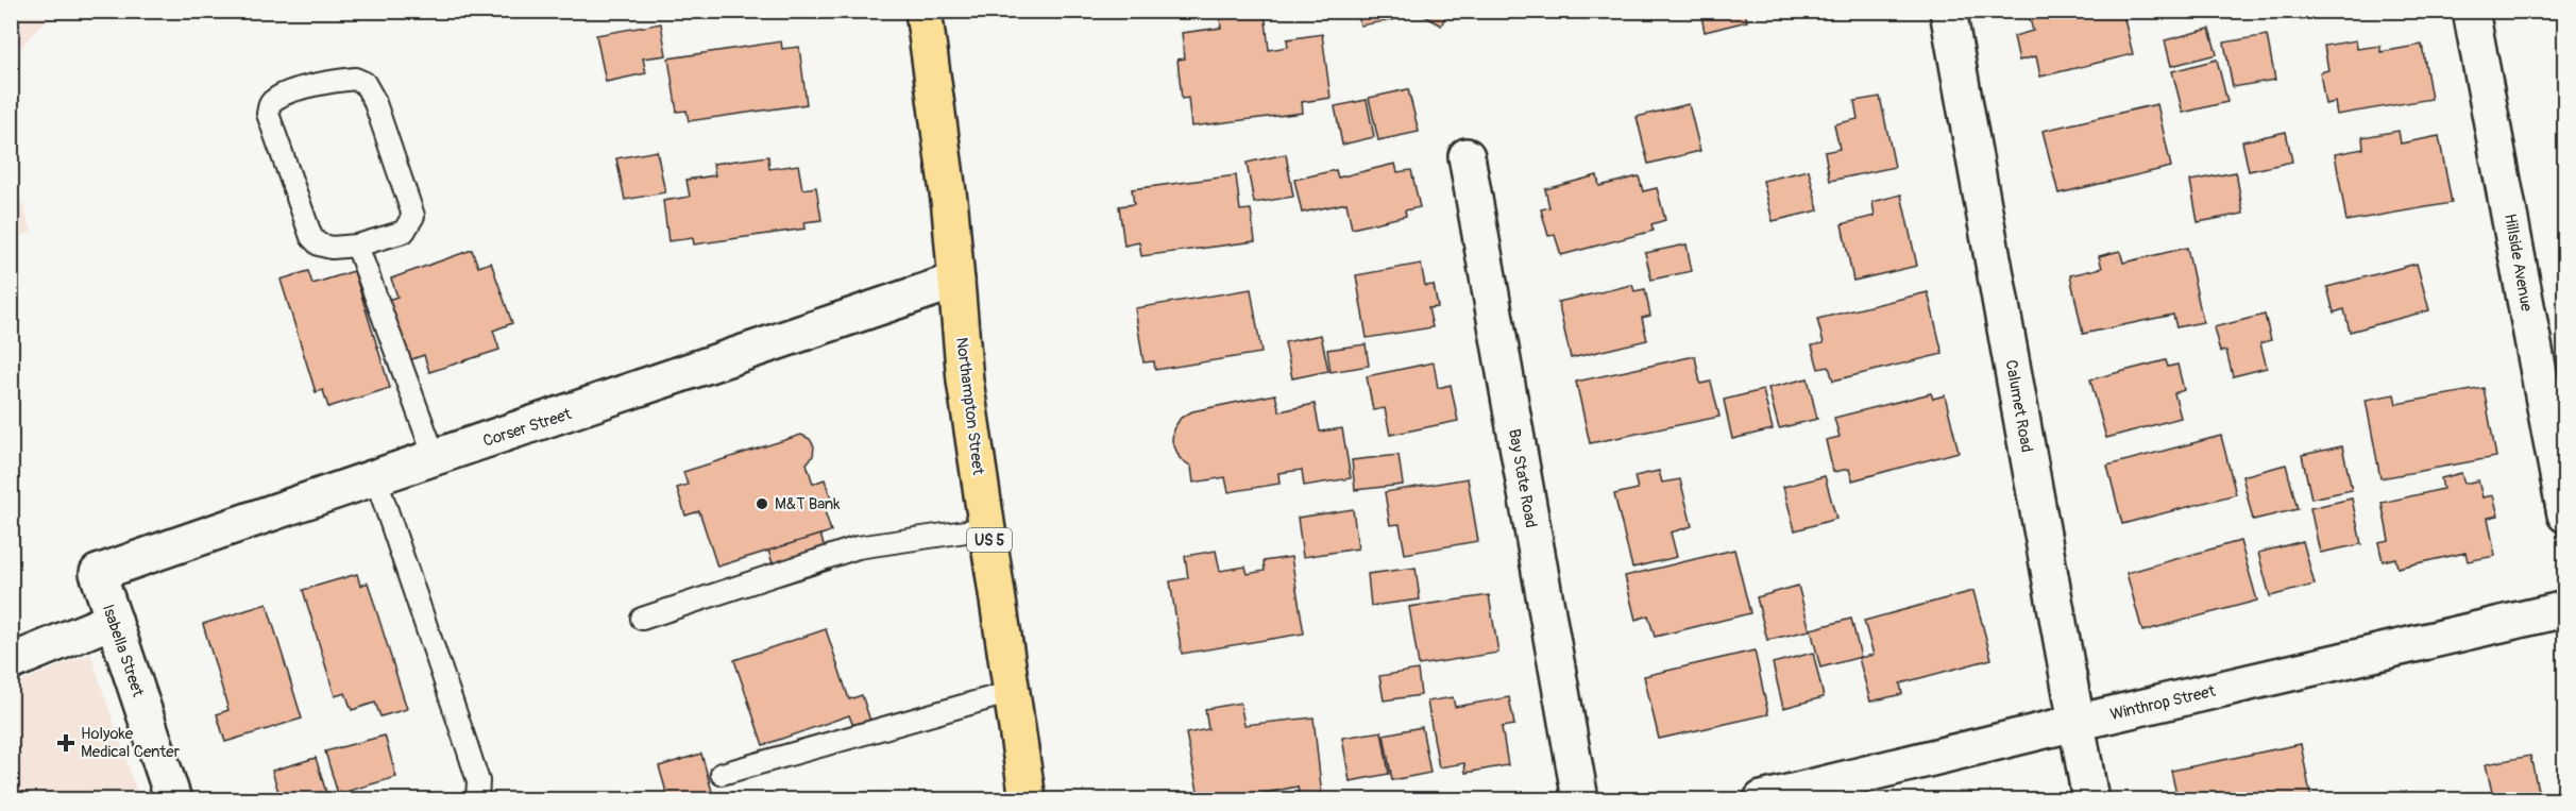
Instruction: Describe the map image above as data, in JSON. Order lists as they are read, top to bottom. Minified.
{"streets":{"main road":["Northampton Street","US 5"],"street":["Hillside Avenue","Calumet Road","Corser Street","Bay State Road","Isabella Street","Winthrop Street"]},"crossings":[["Northampton Street","Corser Street"],["Calumet Road","Winthrop Street"],["Corser Street","Isabella Street"]],"places":{"other":["M&T Bank"],"health":["Holyoke Medical Center"]}}
